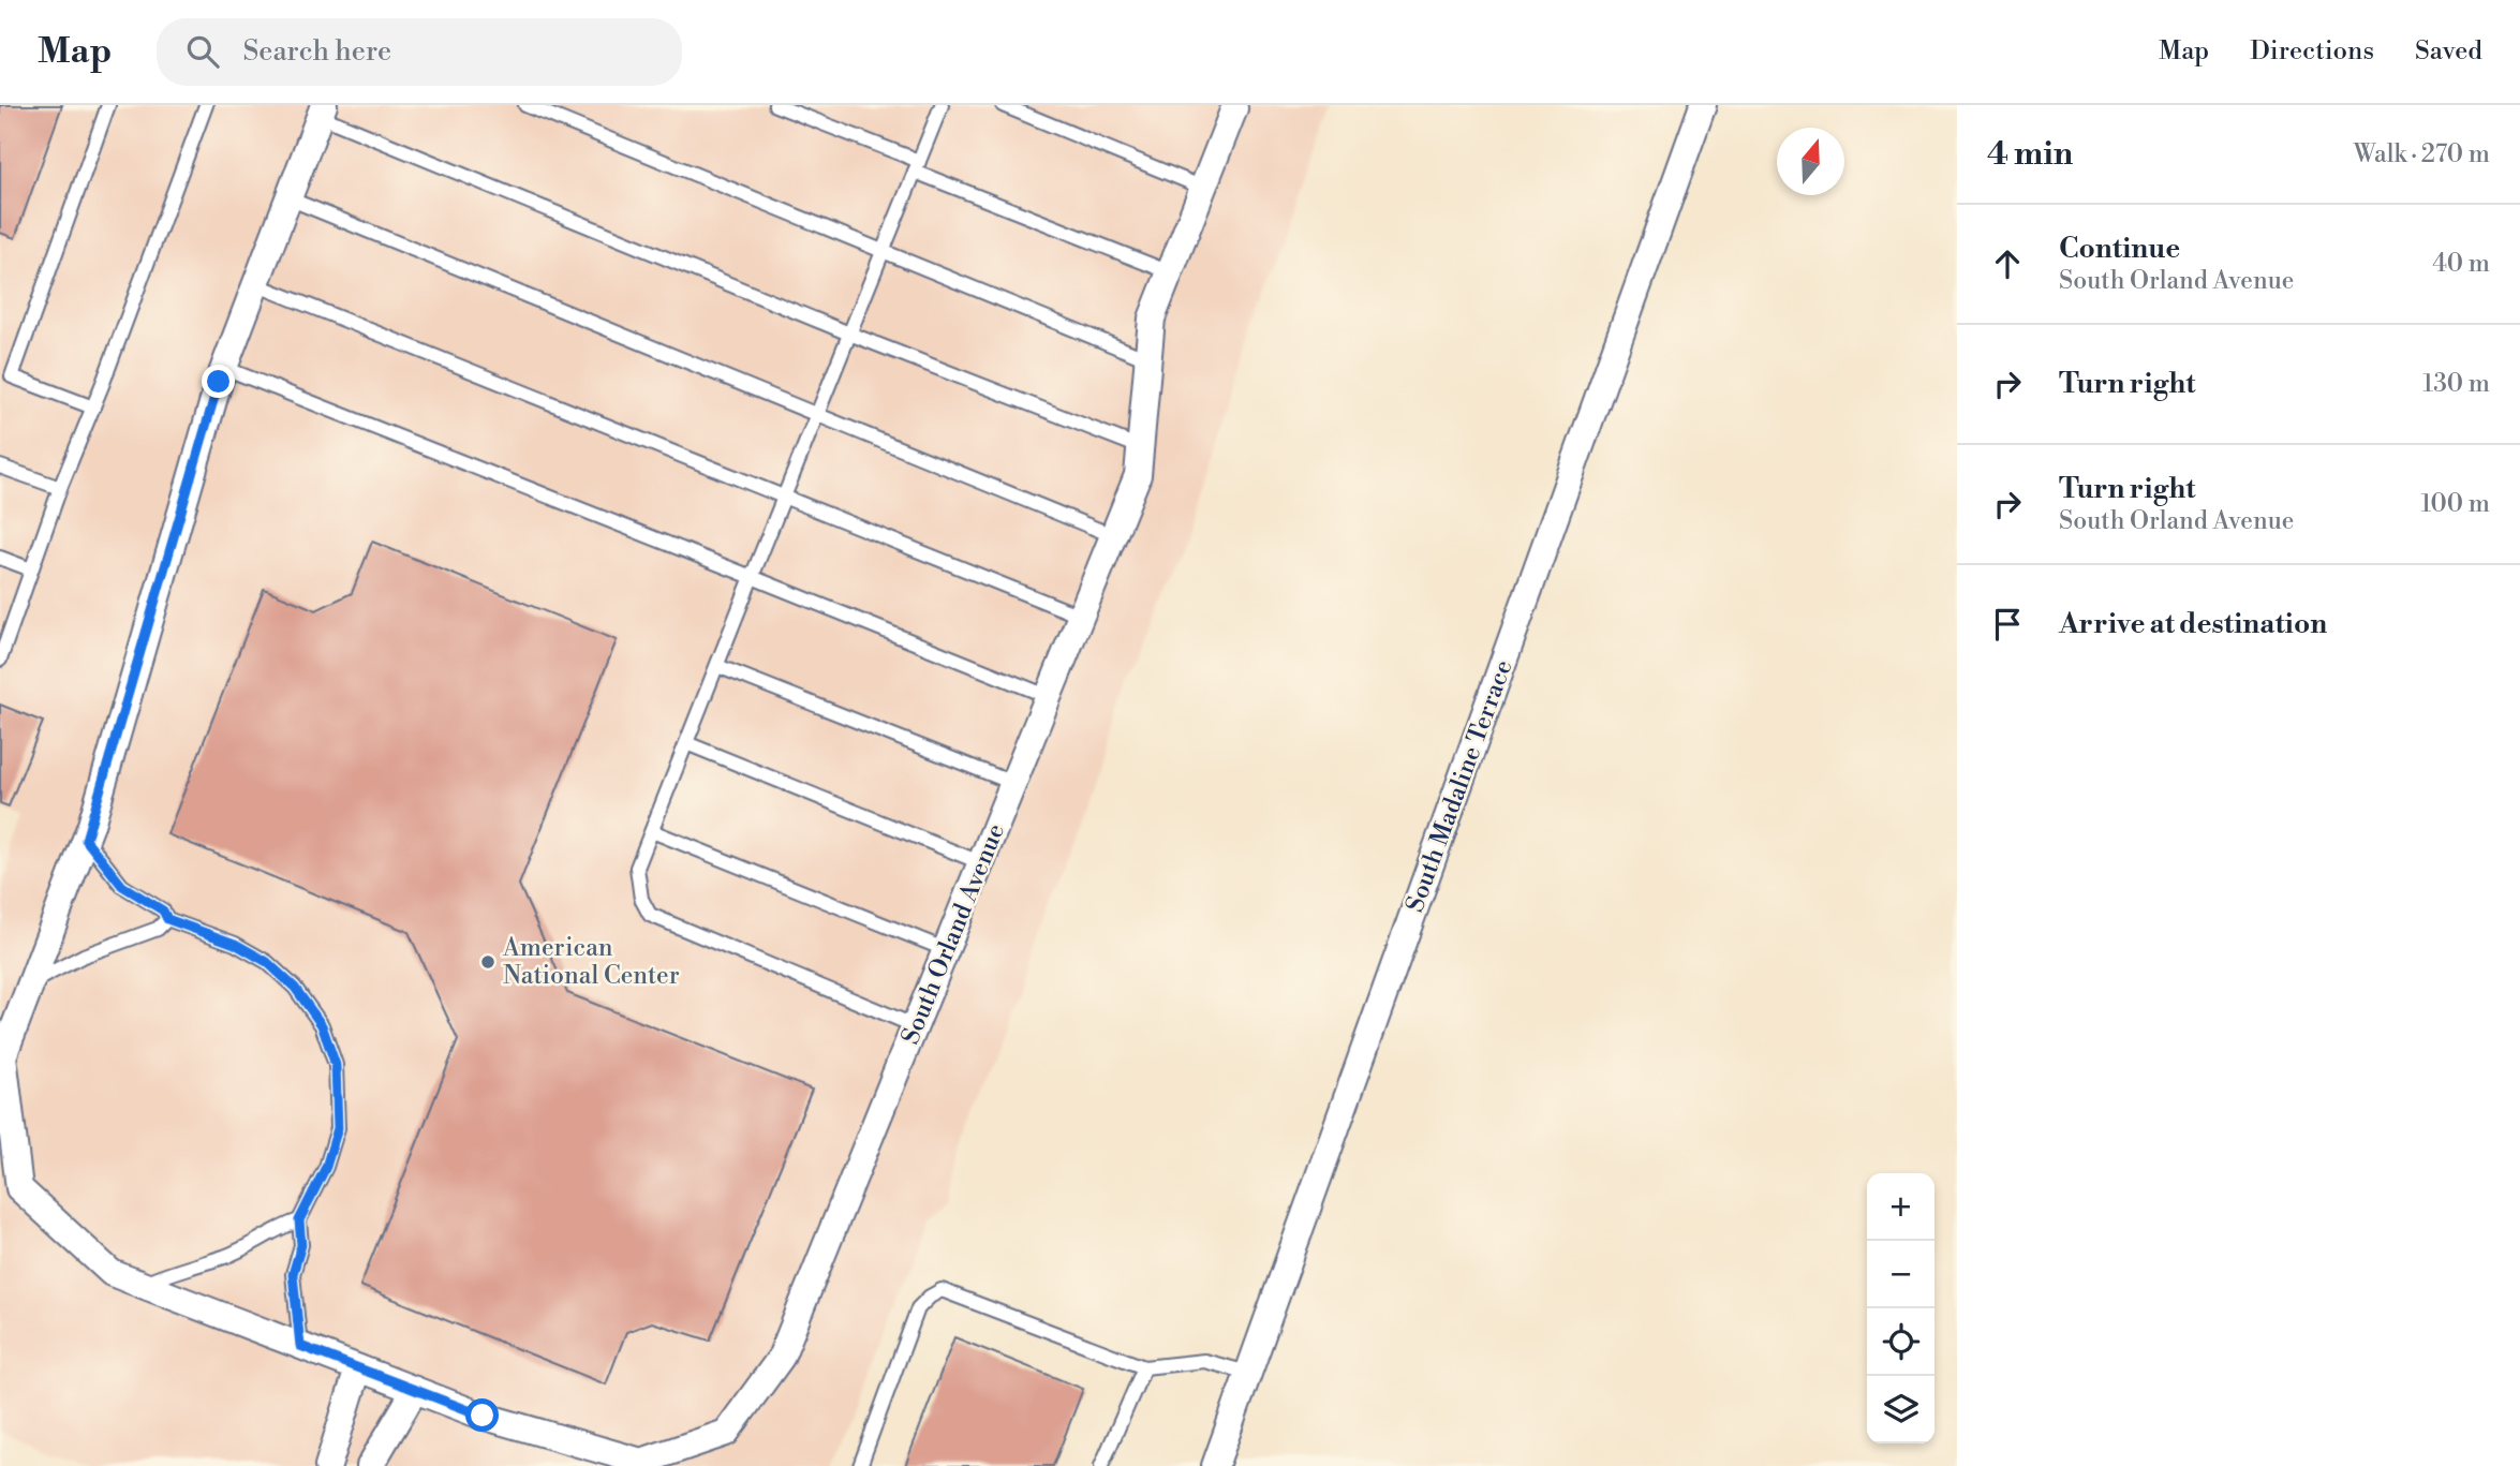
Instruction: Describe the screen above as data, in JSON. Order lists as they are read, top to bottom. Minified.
{"streets":{"street":["South Madaline Terrace","South Orland Avenue"]},"places":["American National Center"],"north":"top","page":{"header":"Map","search":"Search here","nav":["Map","Directions","Saved"],"heading":["4 min","Walk · 270 m"],"list":[["Continue","South Orland Avenue","40 m"],["Turn right","130 m"],["Turn right","South Orland Avenue","100 m"],"Arrive at destination"],"map_buttons":["+","−"]}}
